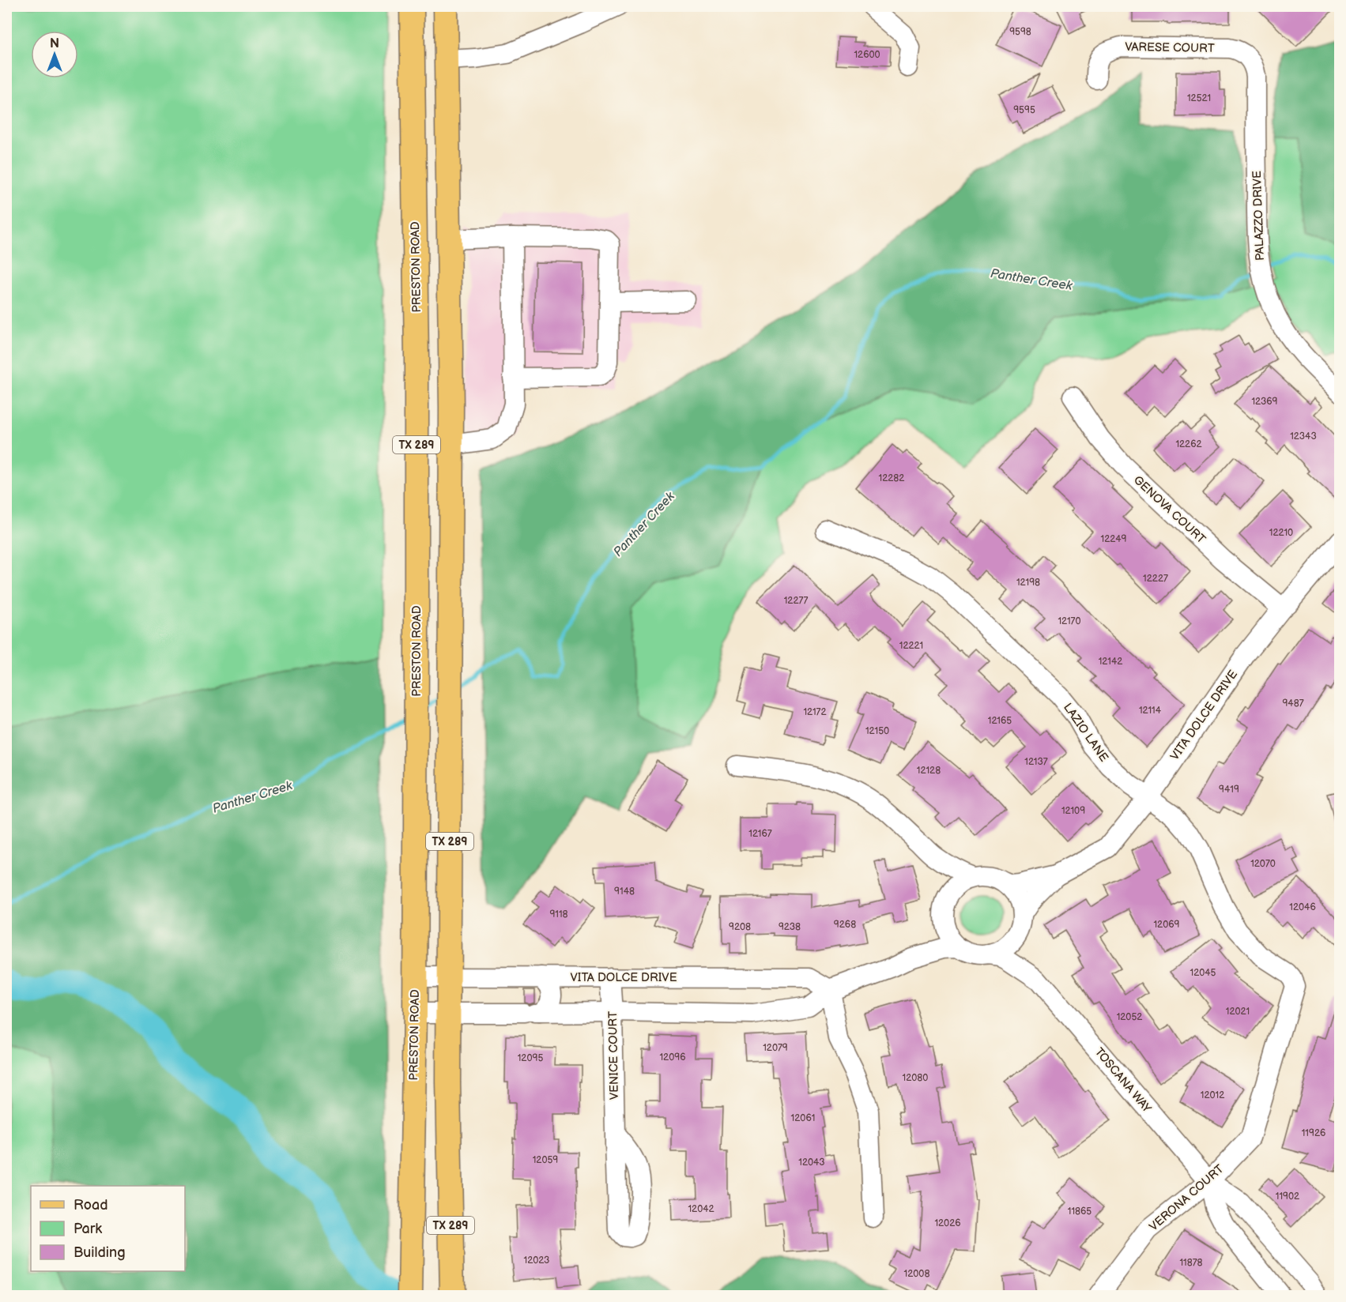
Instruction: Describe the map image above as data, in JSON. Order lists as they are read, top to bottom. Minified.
{"streets":{"main road":["PRESTON ROAD","TX 289"],"street":["VARESE COURT","PALAZZO DRIVE","GENOVA COURT","VITA DOLCE DRIVE","LAZIO LANE","VENICE COURT","TOSCANA WAY","VERONA COURT"]},"crossings":[["VARESE COURT","PALAZZO DRIVE"],["PRESTON ROAD","VITA DOLCE DRIVE"],["TX 289","VITA DOLCE DRIVE"],["GENOVA COURT","VITA DOLCE DRIVE"],["VITA DOLCE DRIVE","LAZIO LANE"],["VITA DOLCE DRIVE","VENICE COURT"],["VITA DOLCE DRIVE","TOSCANA WAY"],["LAZIO LANE","VERONA COURT"],["TOSCANA WAY","VERONA COURT"]],"water":["Panther Creek"],"house_numbers":["9598","12600","12521","9595","12369","12343","12262","12282","12210","12249","12227","12198","12277","12170","12221","12142","9487","12114","12172","12165","12150","12137","12128","9419","12109","12167","12070","9148","12046","9118","9268","12069","9208","9238","12045","12021","12052","12079","12096","12095","12080","12012","12061","11926","12059","12043","11902","12042","11865","12026","12023","11878","12008"],"legend":["Road","Park","Building"],"north":"top"}
